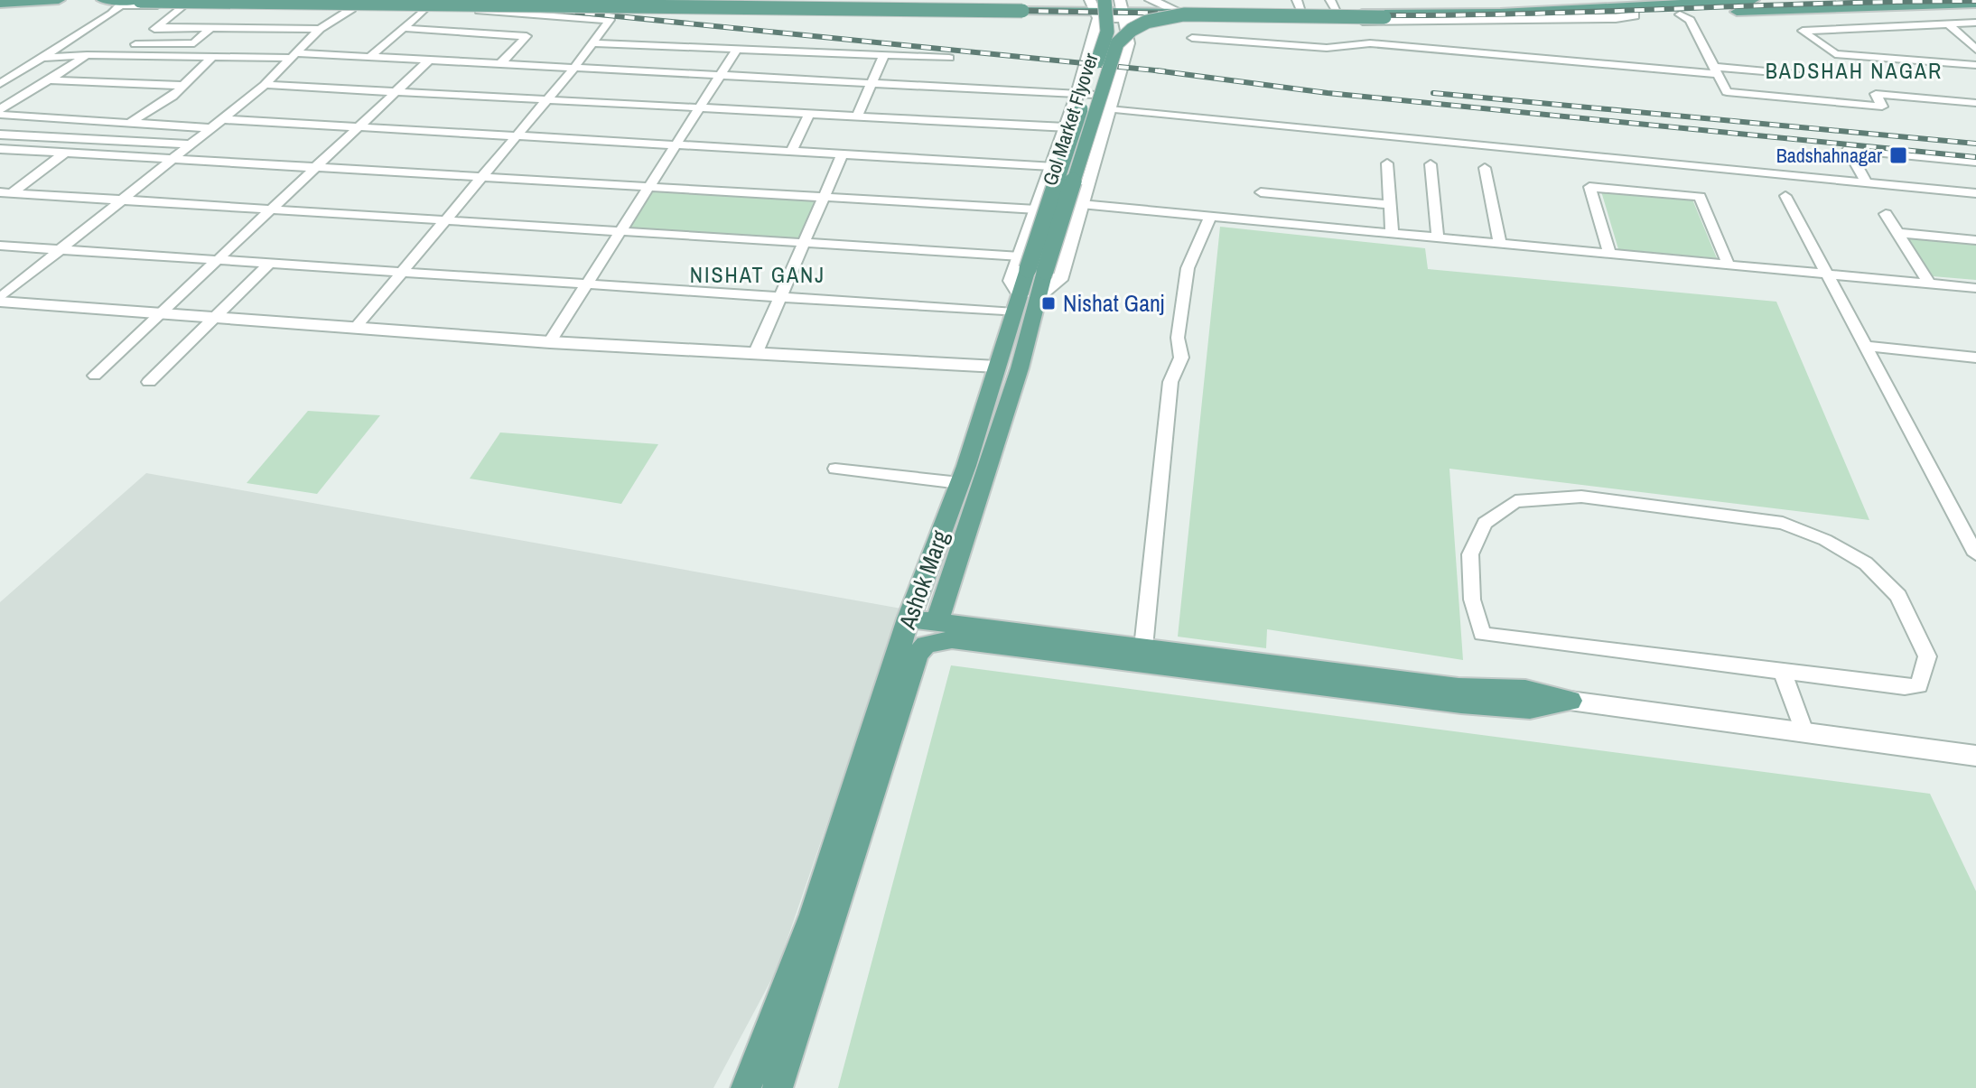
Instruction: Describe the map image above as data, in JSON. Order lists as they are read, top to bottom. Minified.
{"streets":{"main road":["Gol Market Flyover","Ashok Marg"]},"crossings":[["Gol Market Flyover","Ashok Marg"]],"districts":["BADSHAH NAGAR","NISHAT GANJ"],"places":{"transit":["Badshahnagar","Nishat Ganj"]}}
